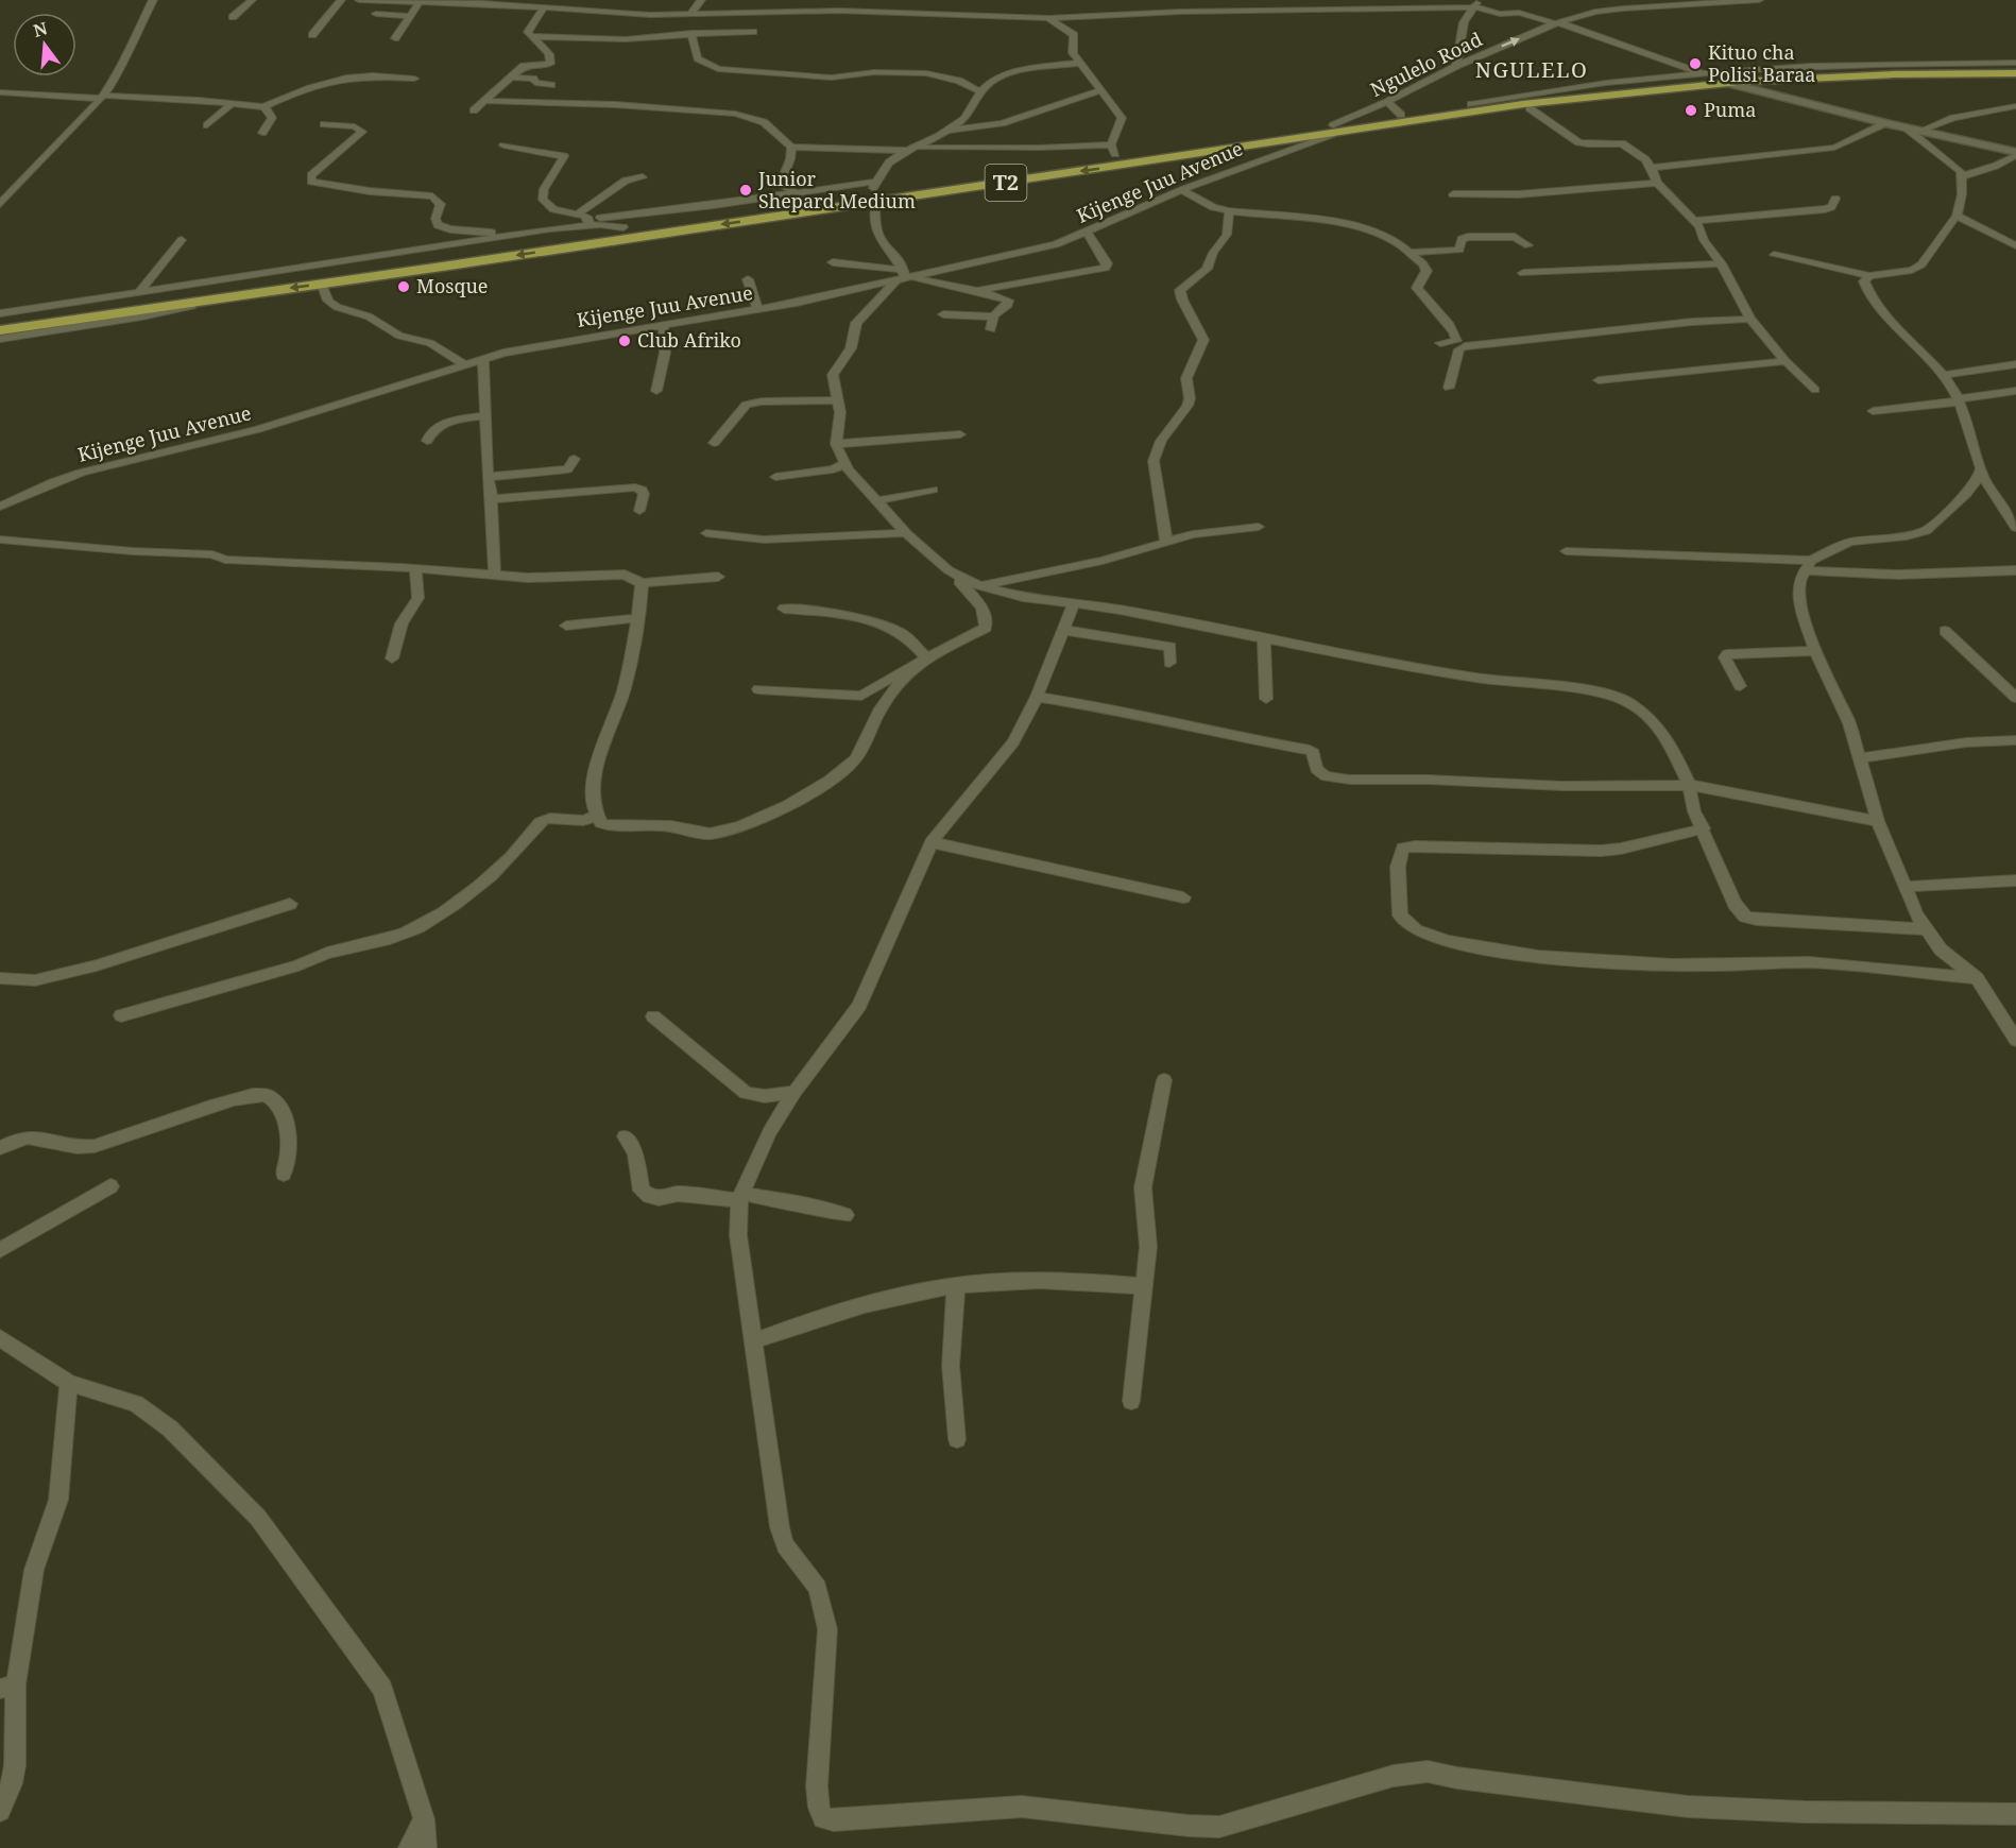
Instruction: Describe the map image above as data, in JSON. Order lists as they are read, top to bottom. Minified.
{"streets":{"highway":["T2"],"street":["Ngulelo Road","Kijenge Juu Avenue"]},"crossings":[["Ngulelo Road","T2"],["Ngulelo Road","Kijenge Juu Avenue"],["T2","Kijenge Juu Avenue"]],"districts":["NGULELO"],"places":["Kituo cha Polisi Baraa","Puma","Junior Shepard Medium","Mosque","Club Afriko"],"north":"top"}
